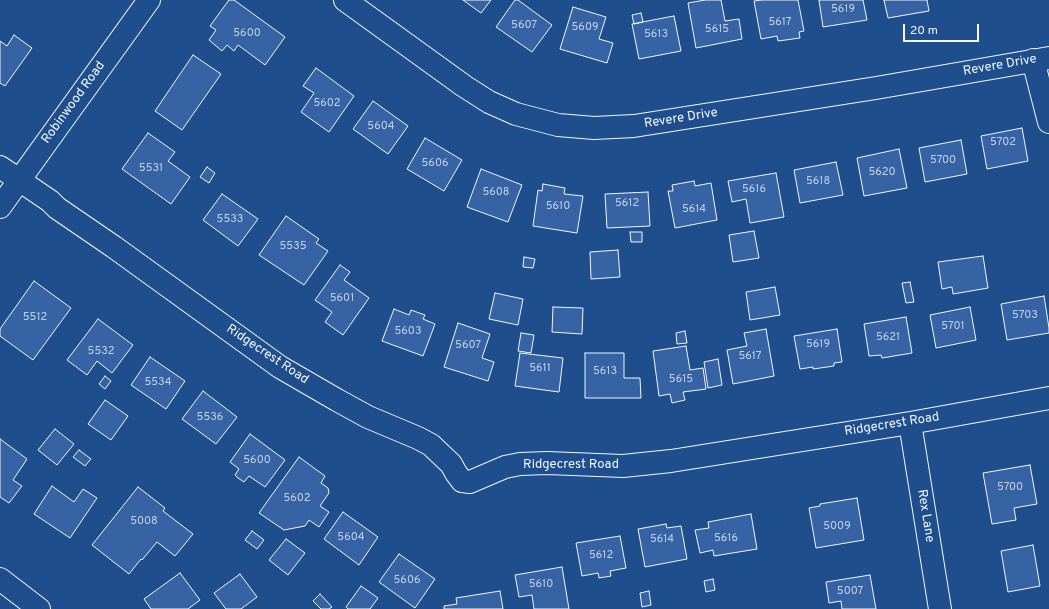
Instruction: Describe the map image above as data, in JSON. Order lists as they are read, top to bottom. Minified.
{"streets":{"street":["Revere Drive","Robinwood Road","Ridgecrest Road","Rex Lane"]},"crossings":[["Robinwood Road","Ridgecrest Road"],["Ridgecrest Road","Rex Lane"]],"house_numbers":["5619","5617","5607","5609","5615","5600","5613","5602","5604","5702","5700","5606","5531","5620","5618","5616","5608","5612","5610","5614","5533","5535","5601","5703","5512","5701","5603","5621","5619","5607","5532","5617","5611","5613","5615","5534","5536","5600","5700","5602","5008","5009","5604","5616","5614","5612","5606","5610","5007"],"scale_bar":"20 m"}
